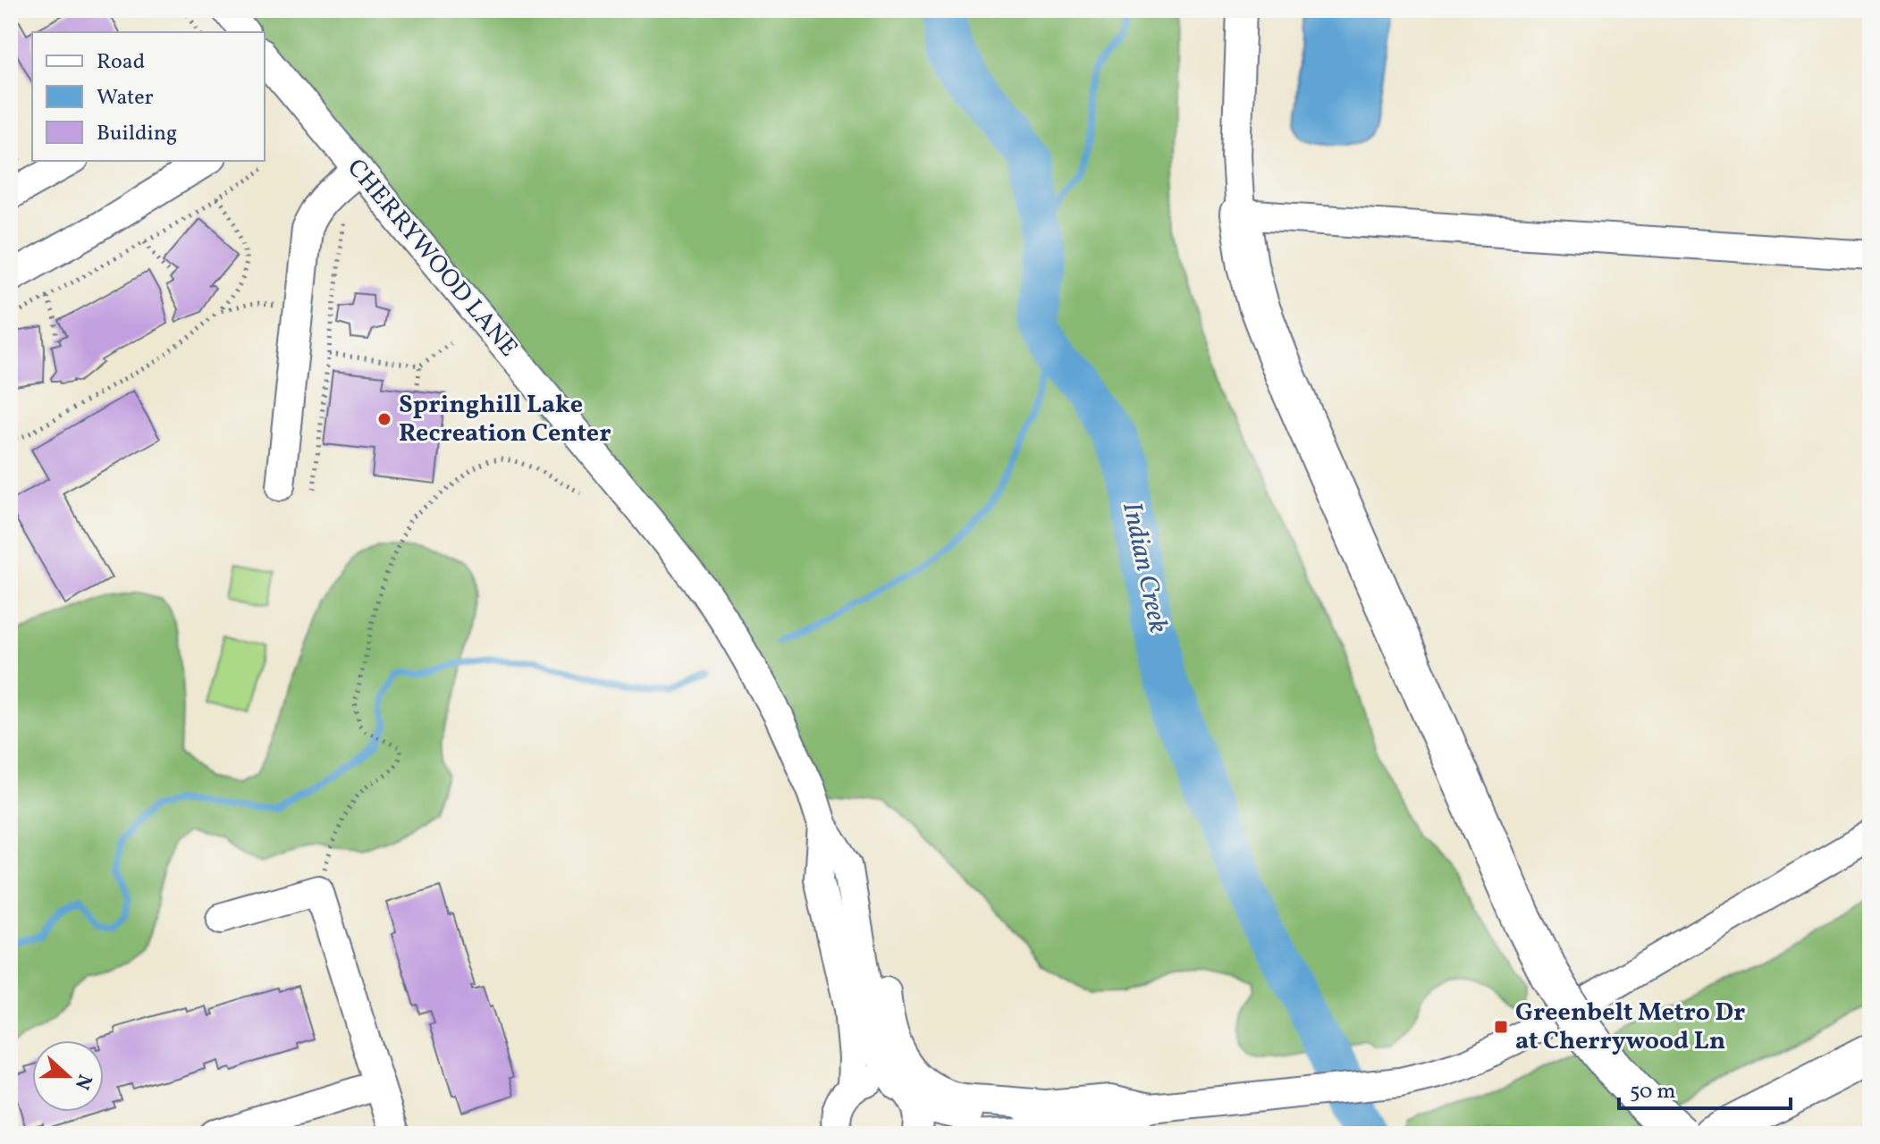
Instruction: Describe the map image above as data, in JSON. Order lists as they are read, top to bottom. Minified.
{"streets":{"street":["CHERRYWOOD LANE"]},"water":["Indian Creek"],"places":{"other":["Springhill Lake Recreation Center"],"transit":["Greenbelt Metro Dr at Cherrywood Ln"]},"legend":["Road","Water","Building"],"scale_bar":"50 m","north":"right"}
